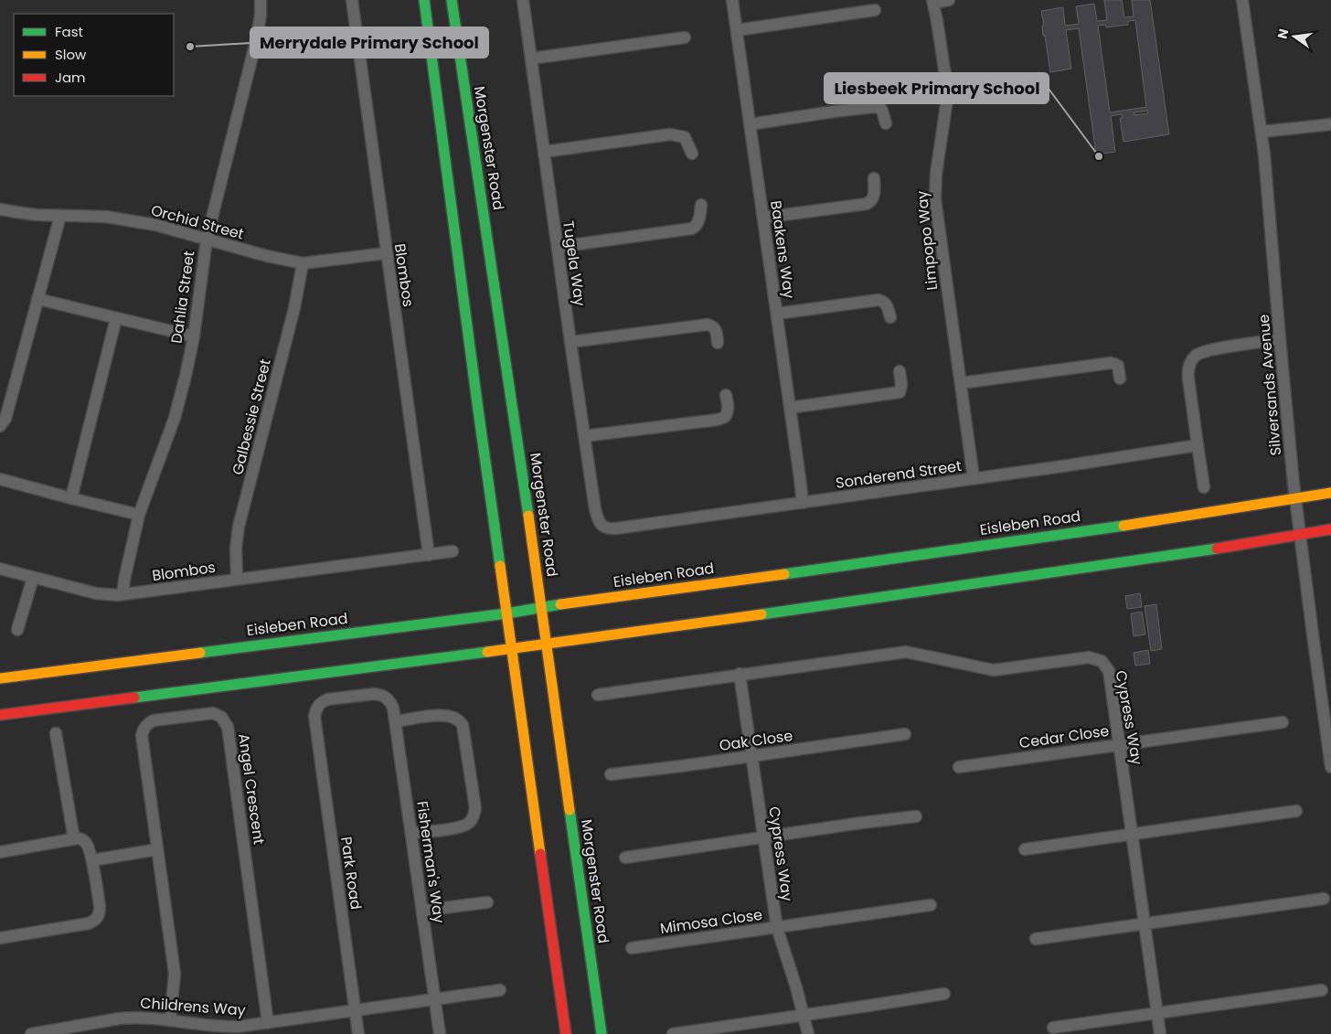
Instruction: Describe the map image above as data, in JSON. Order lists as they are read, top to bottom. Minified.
{"streets":{"main road":["Morgenster Road","Eisleben Road"],"street":["Orchid Street","Limpopo Way","Baakens Way","Tugela Way","Blombos","Dahlia Street","Silversands Avenue","Galbessie Street","Sonderend Street","Cypress Way","Cedar Close","Oak Close","Angel Crescent","Fisherman's Way","Park Road","Mimosa Close","Childrens Way"]},"crossings":[["Morgenster Road","Eisleben Road"],["Orchid Street","Blombos"],["Orchid Street","Dahlia Street"],["Orchid Street","Galbessie Street"],["Limpopo Way","Sonderend Street"],["Baakens Way","Sonderend Street"],["Tugela Way","Sonderend Street"],["Blombos","Dahlia Street"],["Blombos","Galbessie Street"],["Silversands Avenue","Eisleben Road"],["Cypress Way","Cedar Close"],["Cypress Way","Oak Close"],["Cypress Way","Mimosa Close"],["Angel Crescent","Childrens Way"],["Fisherman's Way","Park Road"],["Fisherman's Way","Childrens Way"],["Park Road","Childrens Way"]],"places":["Merrydale Primary School","Liesbeek Primary School"],"legend":["Fast","Slow","Jam"],"north":"left"}
